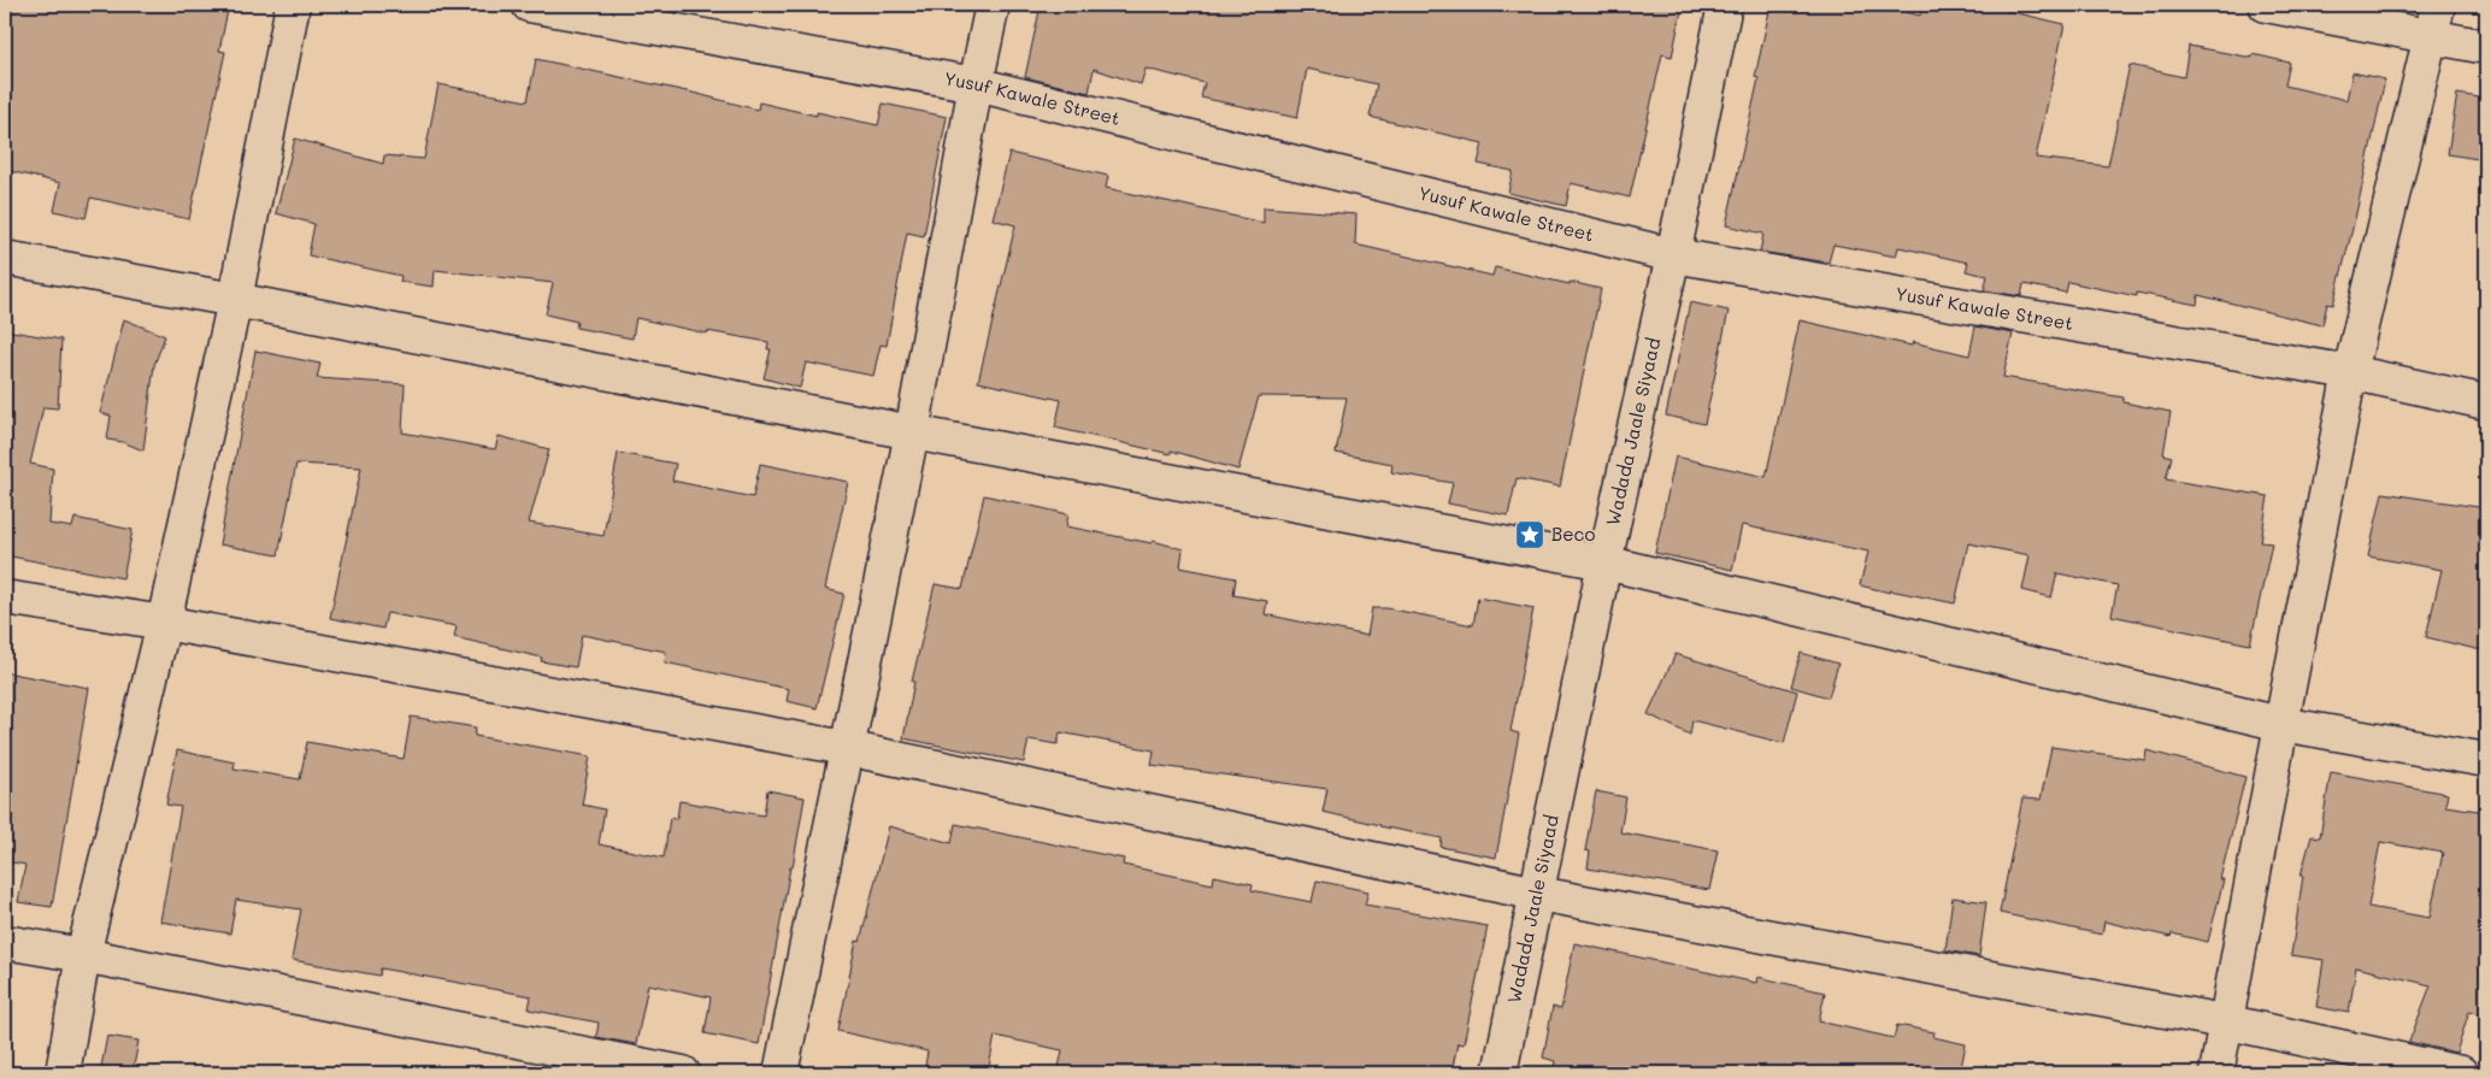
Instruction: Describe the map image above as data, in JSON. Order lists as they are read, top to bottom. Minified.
{"streets":{"street":["Yusuf Kawale Street","Wadada Jaale Siyaad"]},"crossings":[["Yusuf Kawale Street","Wadada Jaale Siyaad"]],"places":{"place":["Beco"]}}
